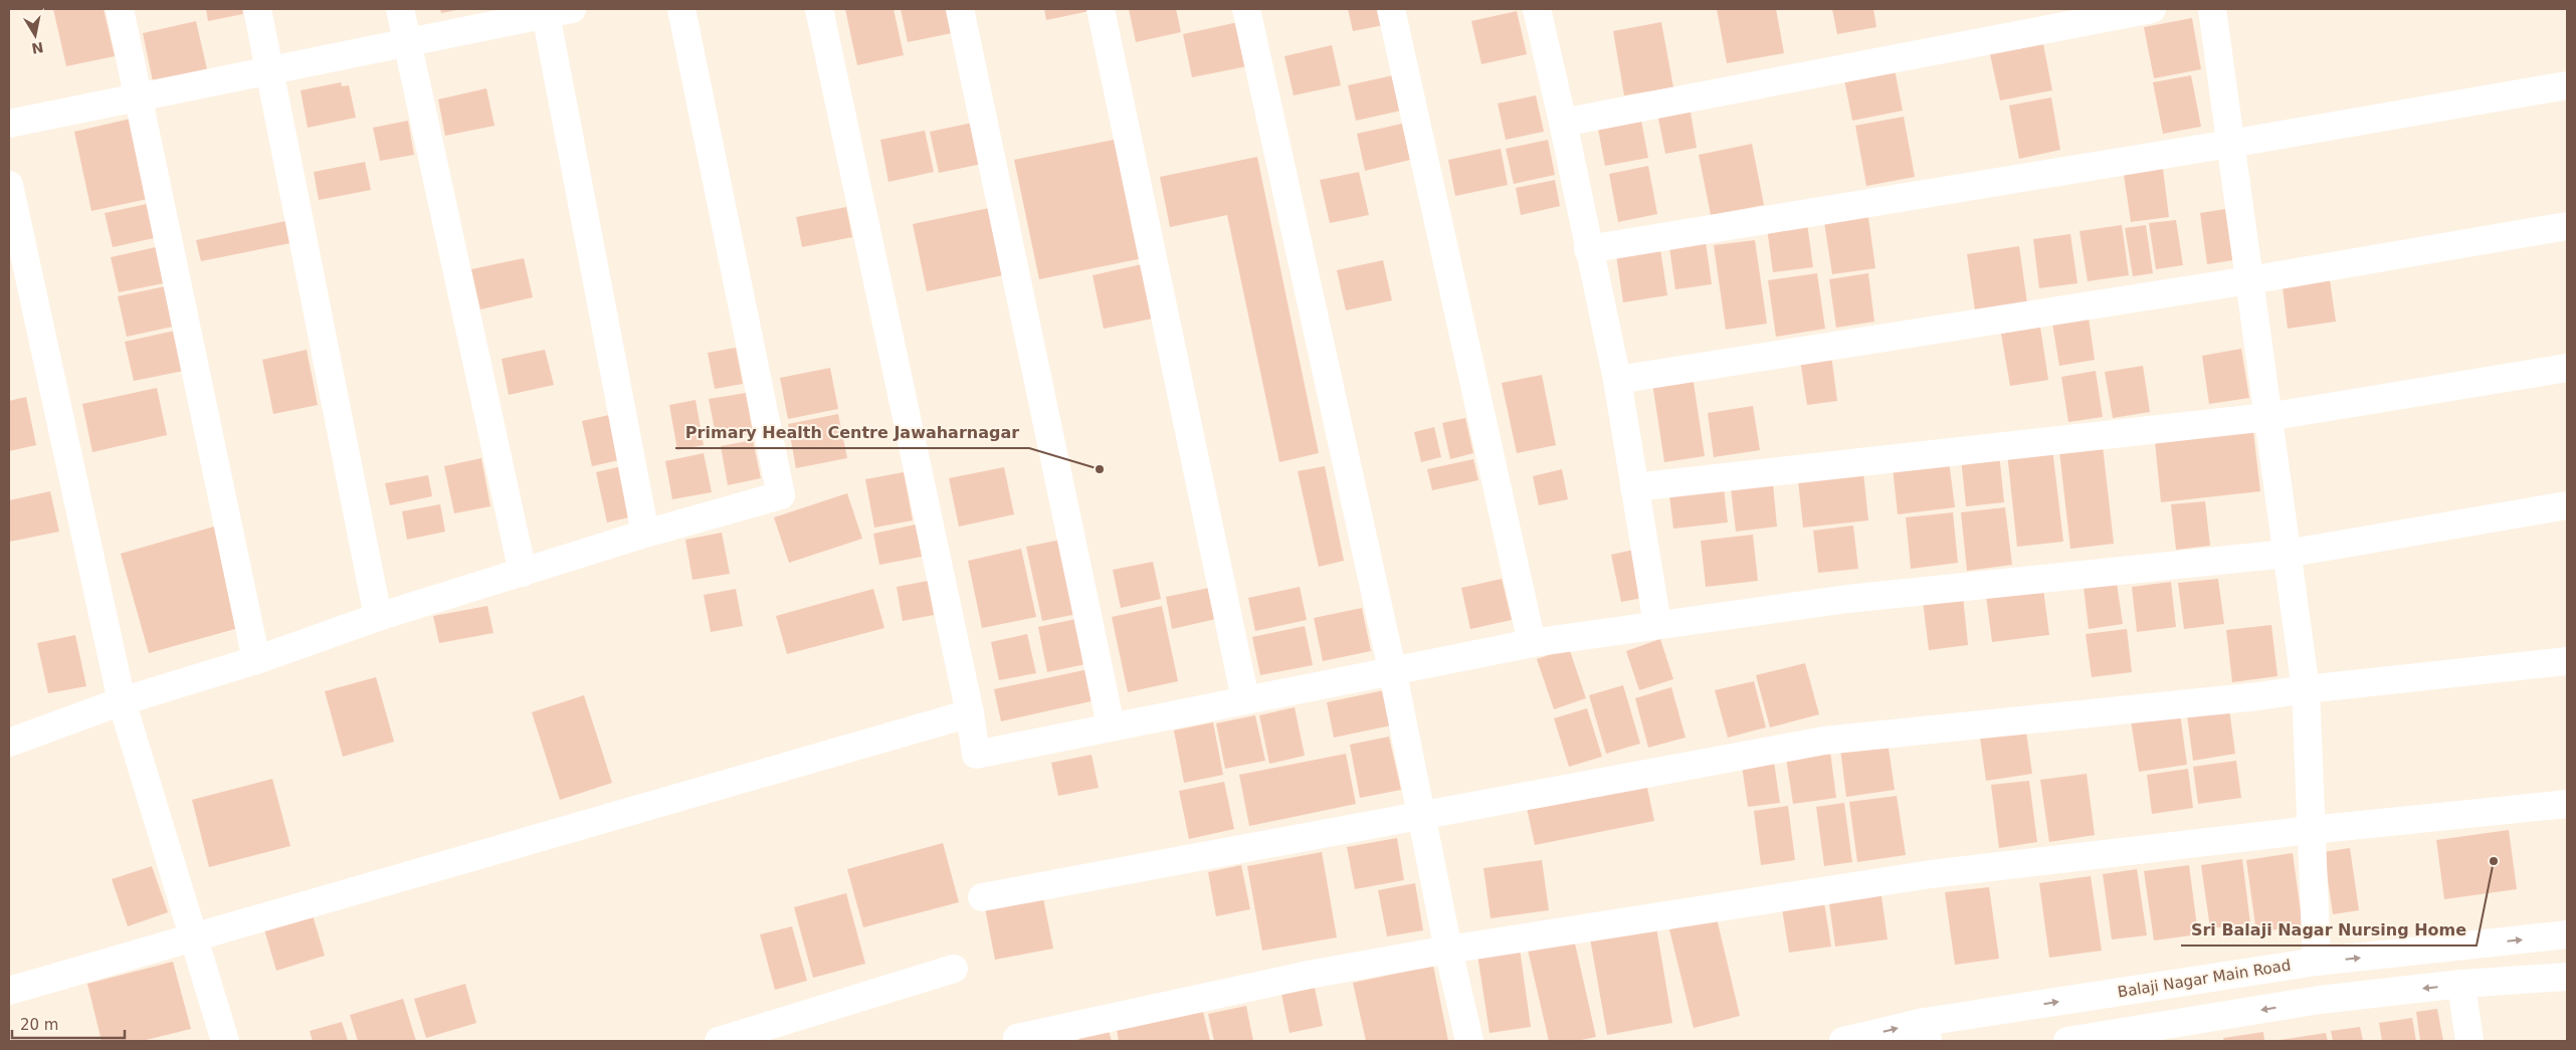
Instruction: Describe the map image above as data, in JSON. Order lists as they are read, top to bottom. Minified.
{"streets":{"street":["Balaji Nagar Main Road"]},"places":["Primary Health Centre Jawaharnagar","Sri Balaji Nagar Nursing Home"],"scale_bar":"20 m","north":"bottom"}
